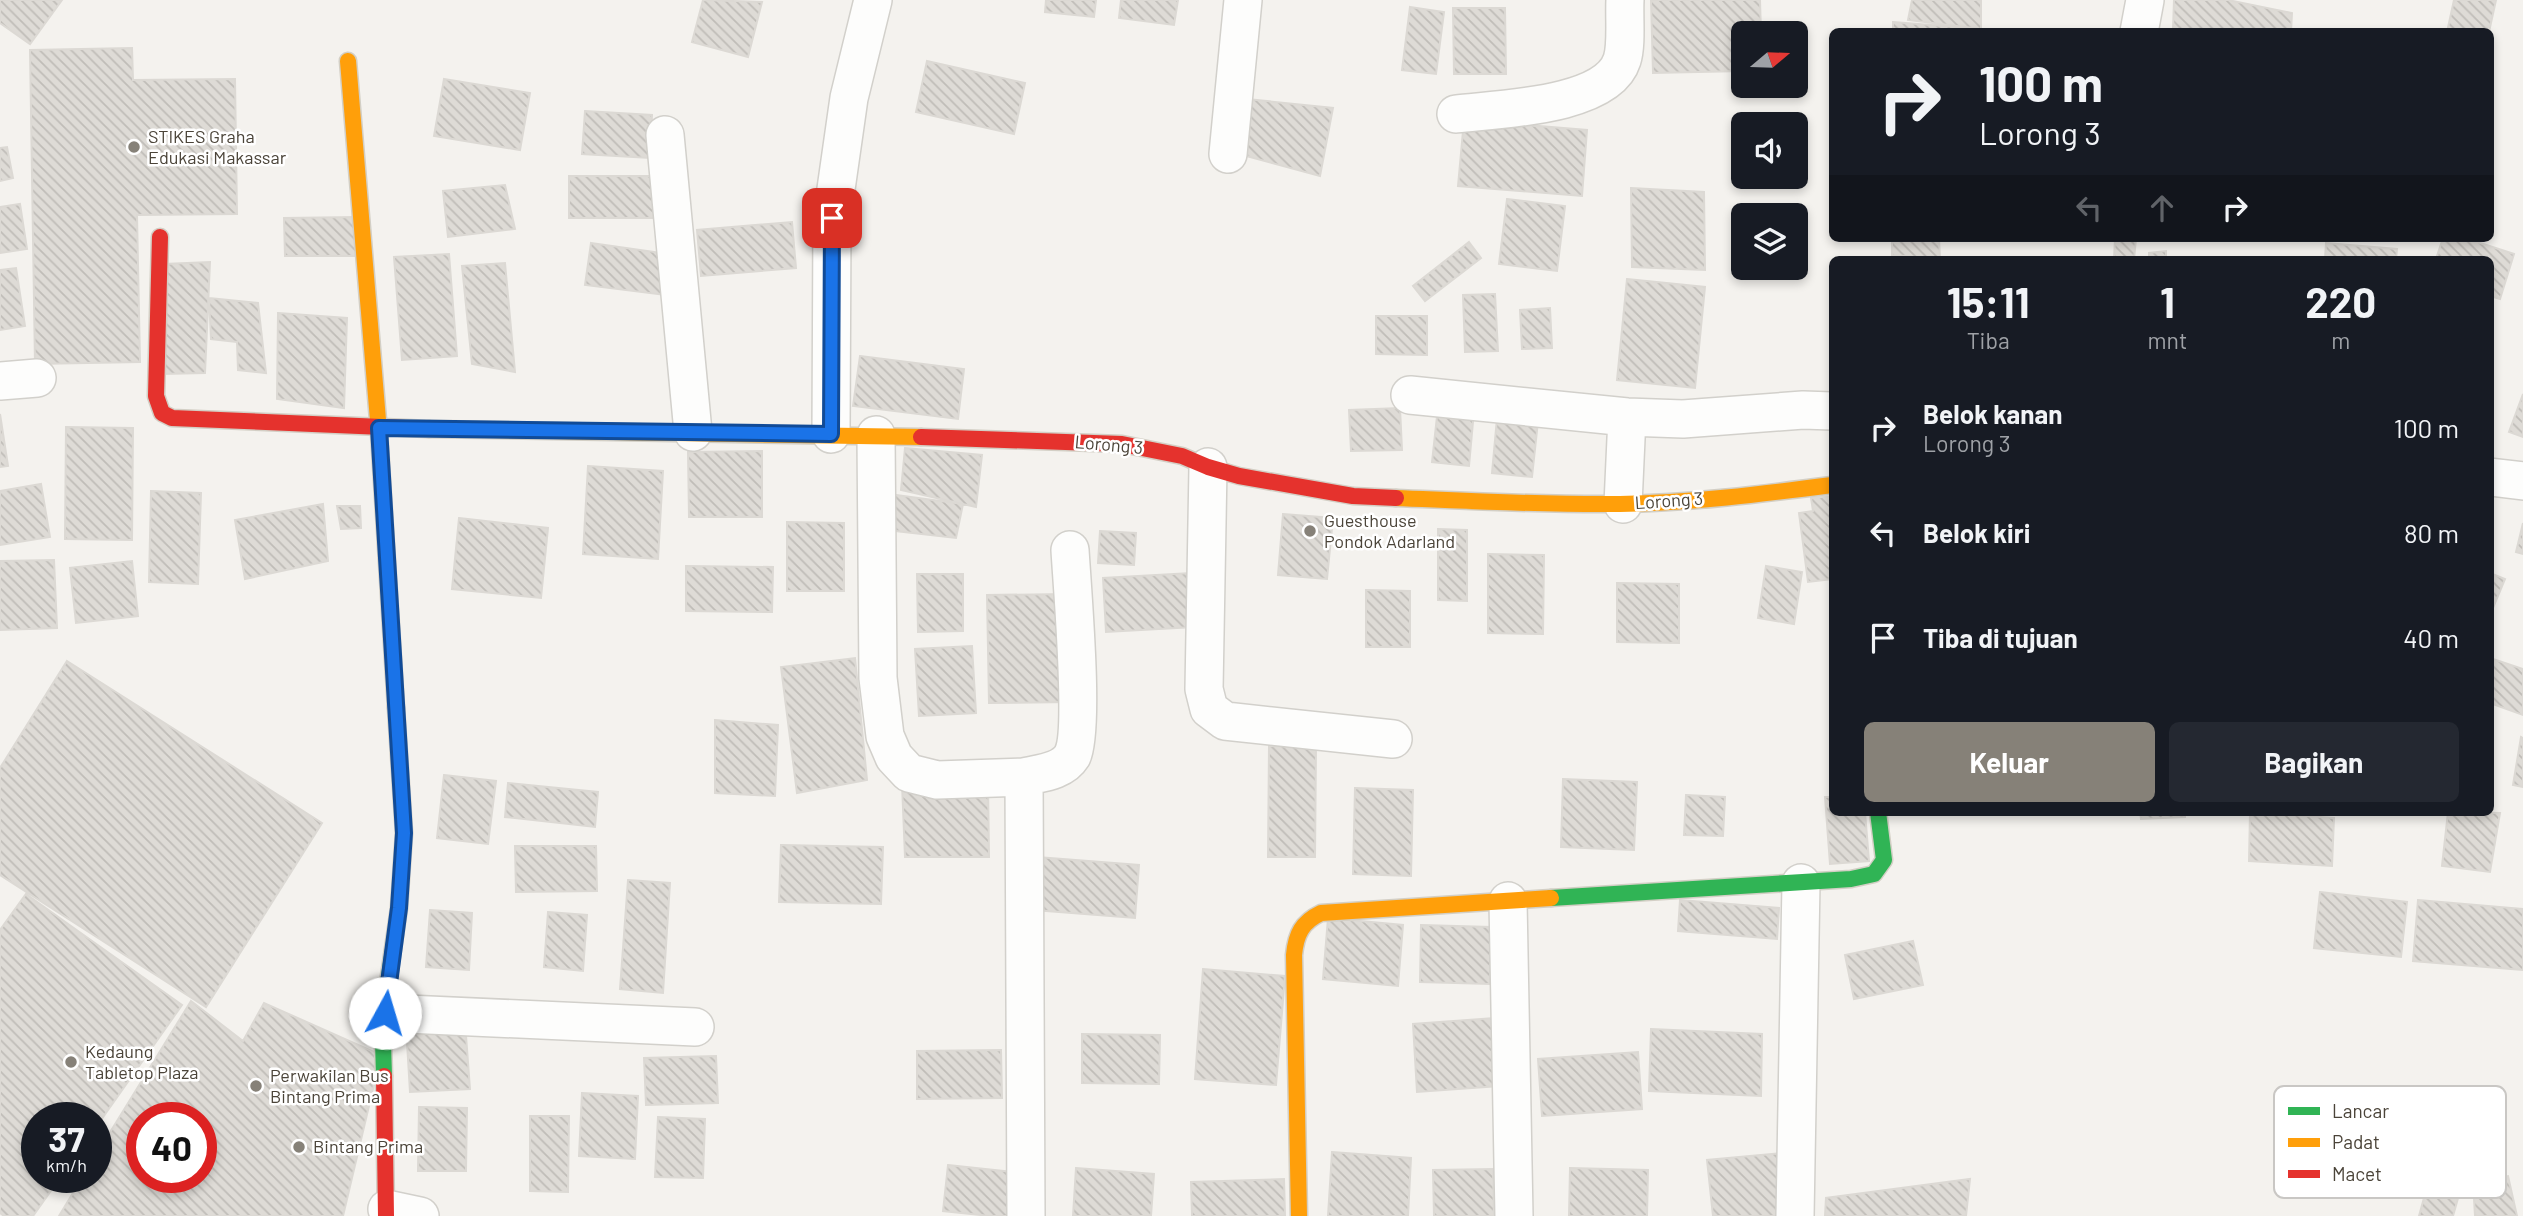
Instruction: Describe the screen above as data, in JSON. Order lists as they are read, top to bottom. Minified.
{"streets":{"street":["Lorong 3"]},"places":["STIKES Graha Edukasi Makassar","Guesthouse Pondok Adarland","Kedaung Tabletop Plaza","Perwakilan Bus Bintang Prima","Bintang Prima"],"legend":["Lancar","Padat","Macet"],"north":"right","page":{"turn":["100 m","Lorong 3"],"eta":["15:11","Tiba","1","mnt","220","m"],"list":[{"name":"Belok kanan","note":"Lorong 3","value":"100 m"},{"name":"Belok kiri","value":"80 m"},{"name":"Tiba di tujuan","value":"40 m"}],"buttons":["Keluar","Bagikan"],"speed":"37 km/h","limit":"40"}}
